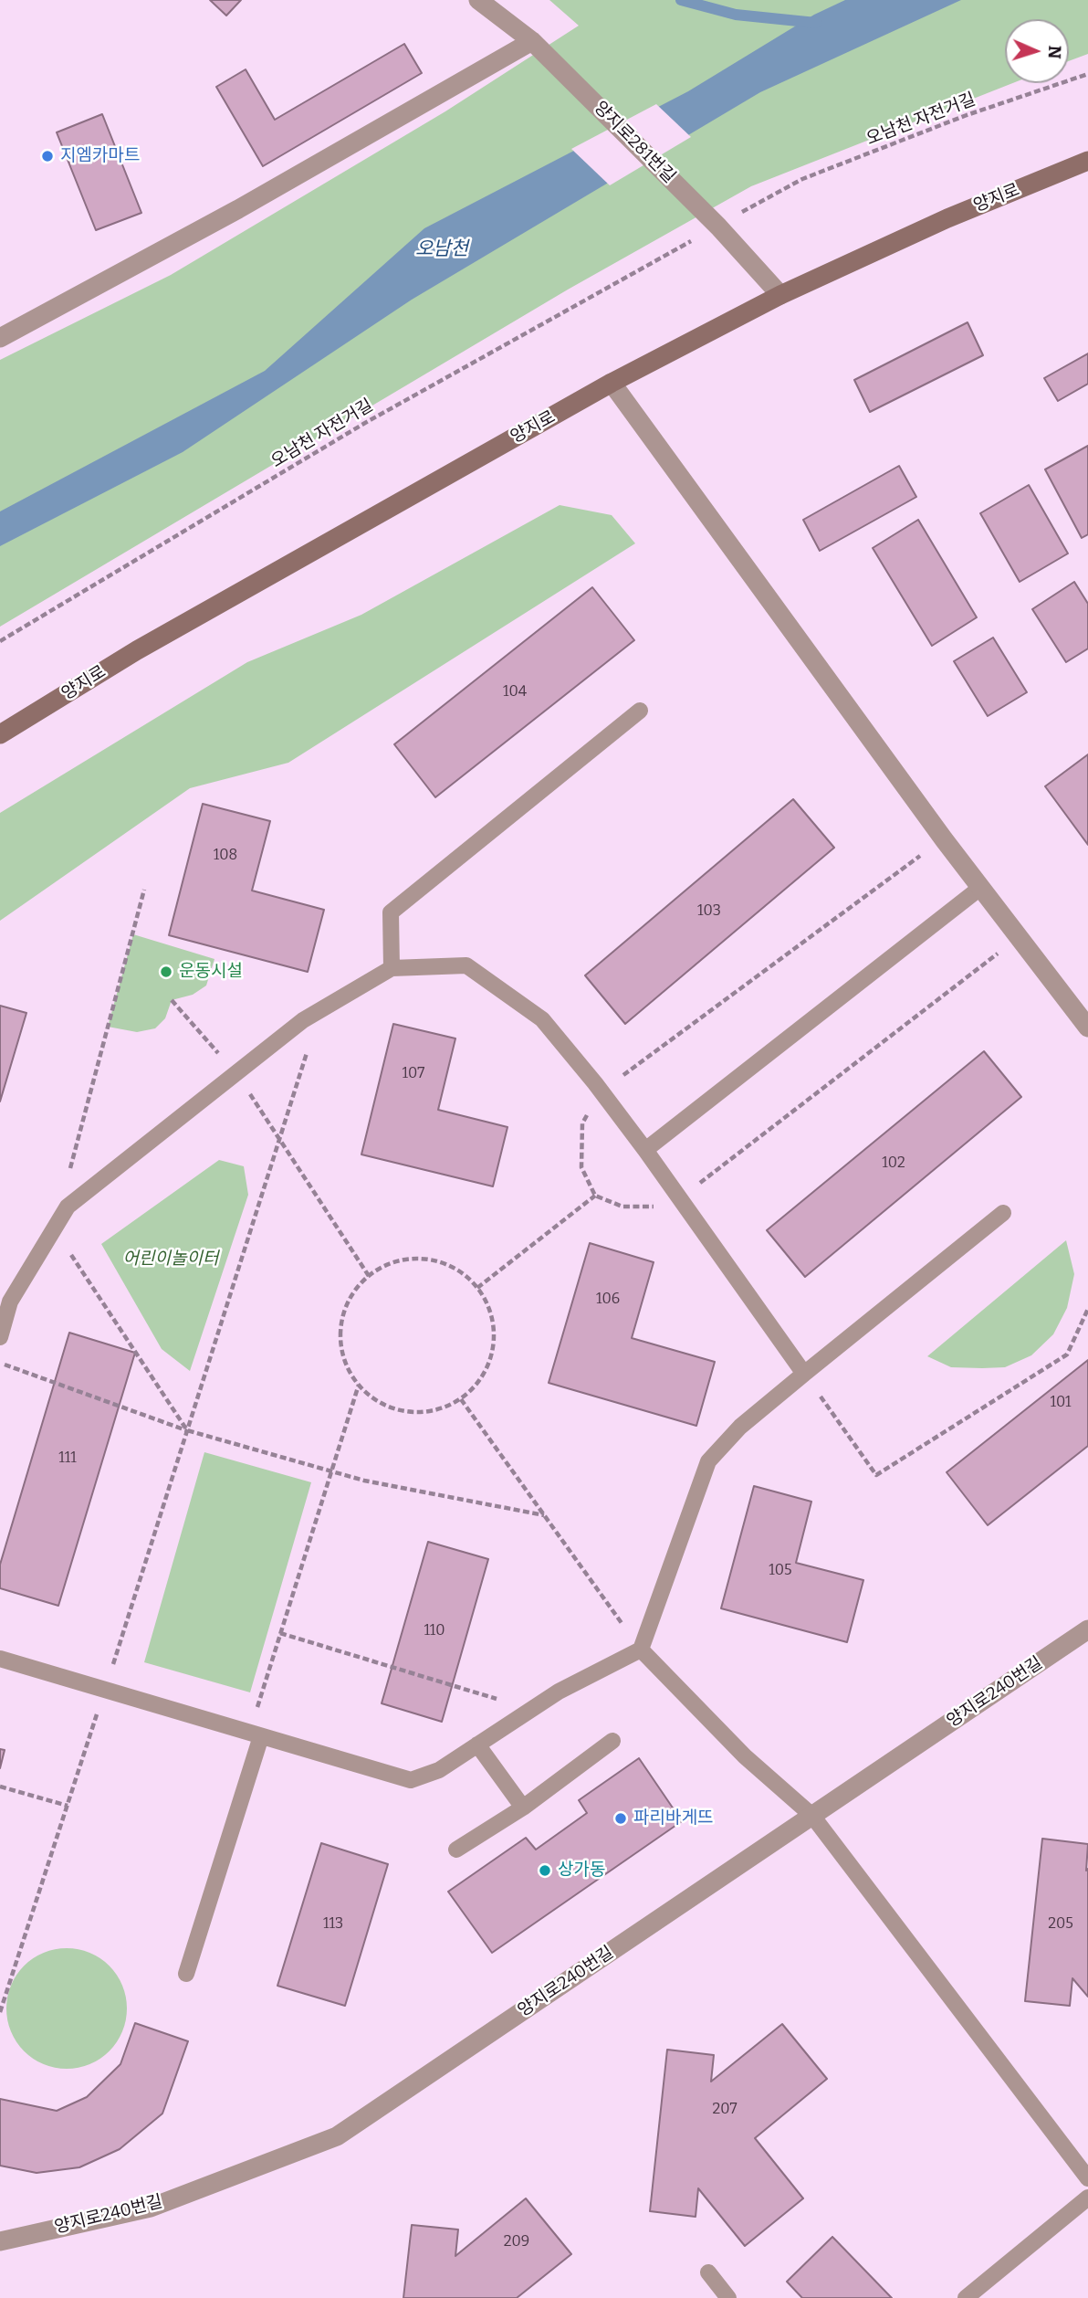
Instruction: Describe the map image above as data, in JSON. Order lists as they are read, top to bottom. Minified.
{"streets":{"street":["양지로281번길","양지로","양지로240번길"],"path":["오남천 자전거길"]},"crossings":[["양지로281번길","양지로"]],"water":["오남천"],"parks":["어린이놀이터"],"places":["지엠카마트","운동시설","파리바게뜨","상가동"],"house_numbers":["104","108","103","107","102","106","101","111","105","110","113","205","207","209"],"north":"right"}
